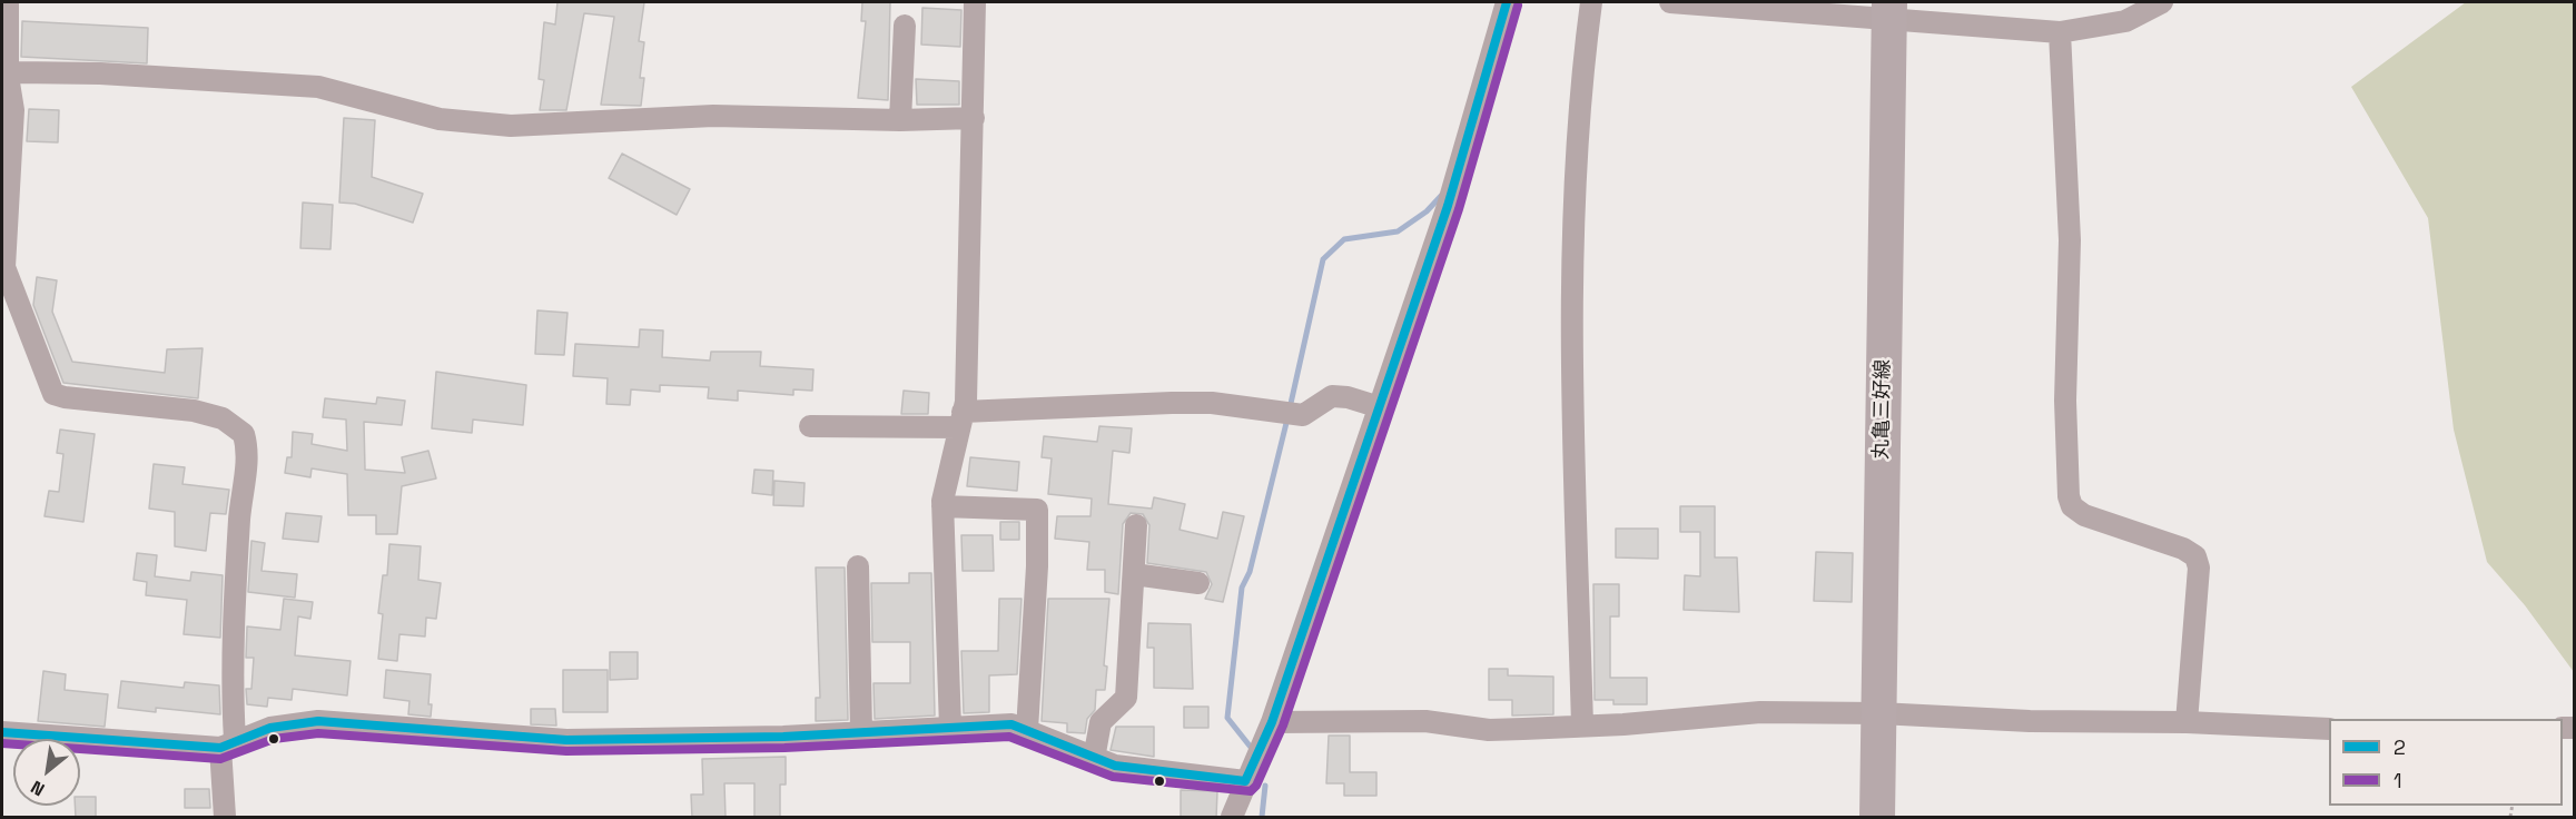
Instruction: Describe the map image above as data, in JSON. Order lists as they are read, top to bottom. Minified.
{"streets":{"main road":["丸亀三好線"]},"lines":["transit line 2","transit line 1"],"legend":["2","1"],"north":"bottom left"}
